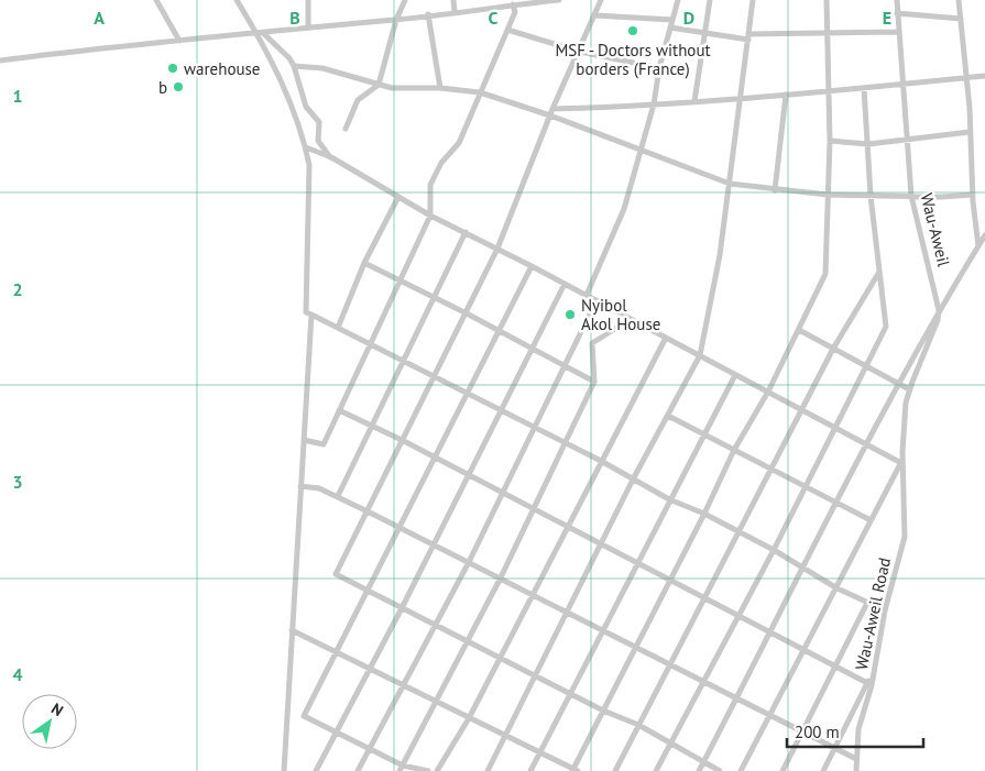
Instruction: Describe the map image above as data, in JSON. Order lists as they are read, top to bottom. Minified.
{"streets":{"street":["Wau-Aweil","Wau-Aweil Road"]},"places":["MSF - Doctors without borders (France)","warehouse","b","Nyibol Akol House"],"scale_bar":"200 m","north":"top right","grid":{"columns":["A","B","C","D","E"],"rows":["1","2","3","4"]}}
